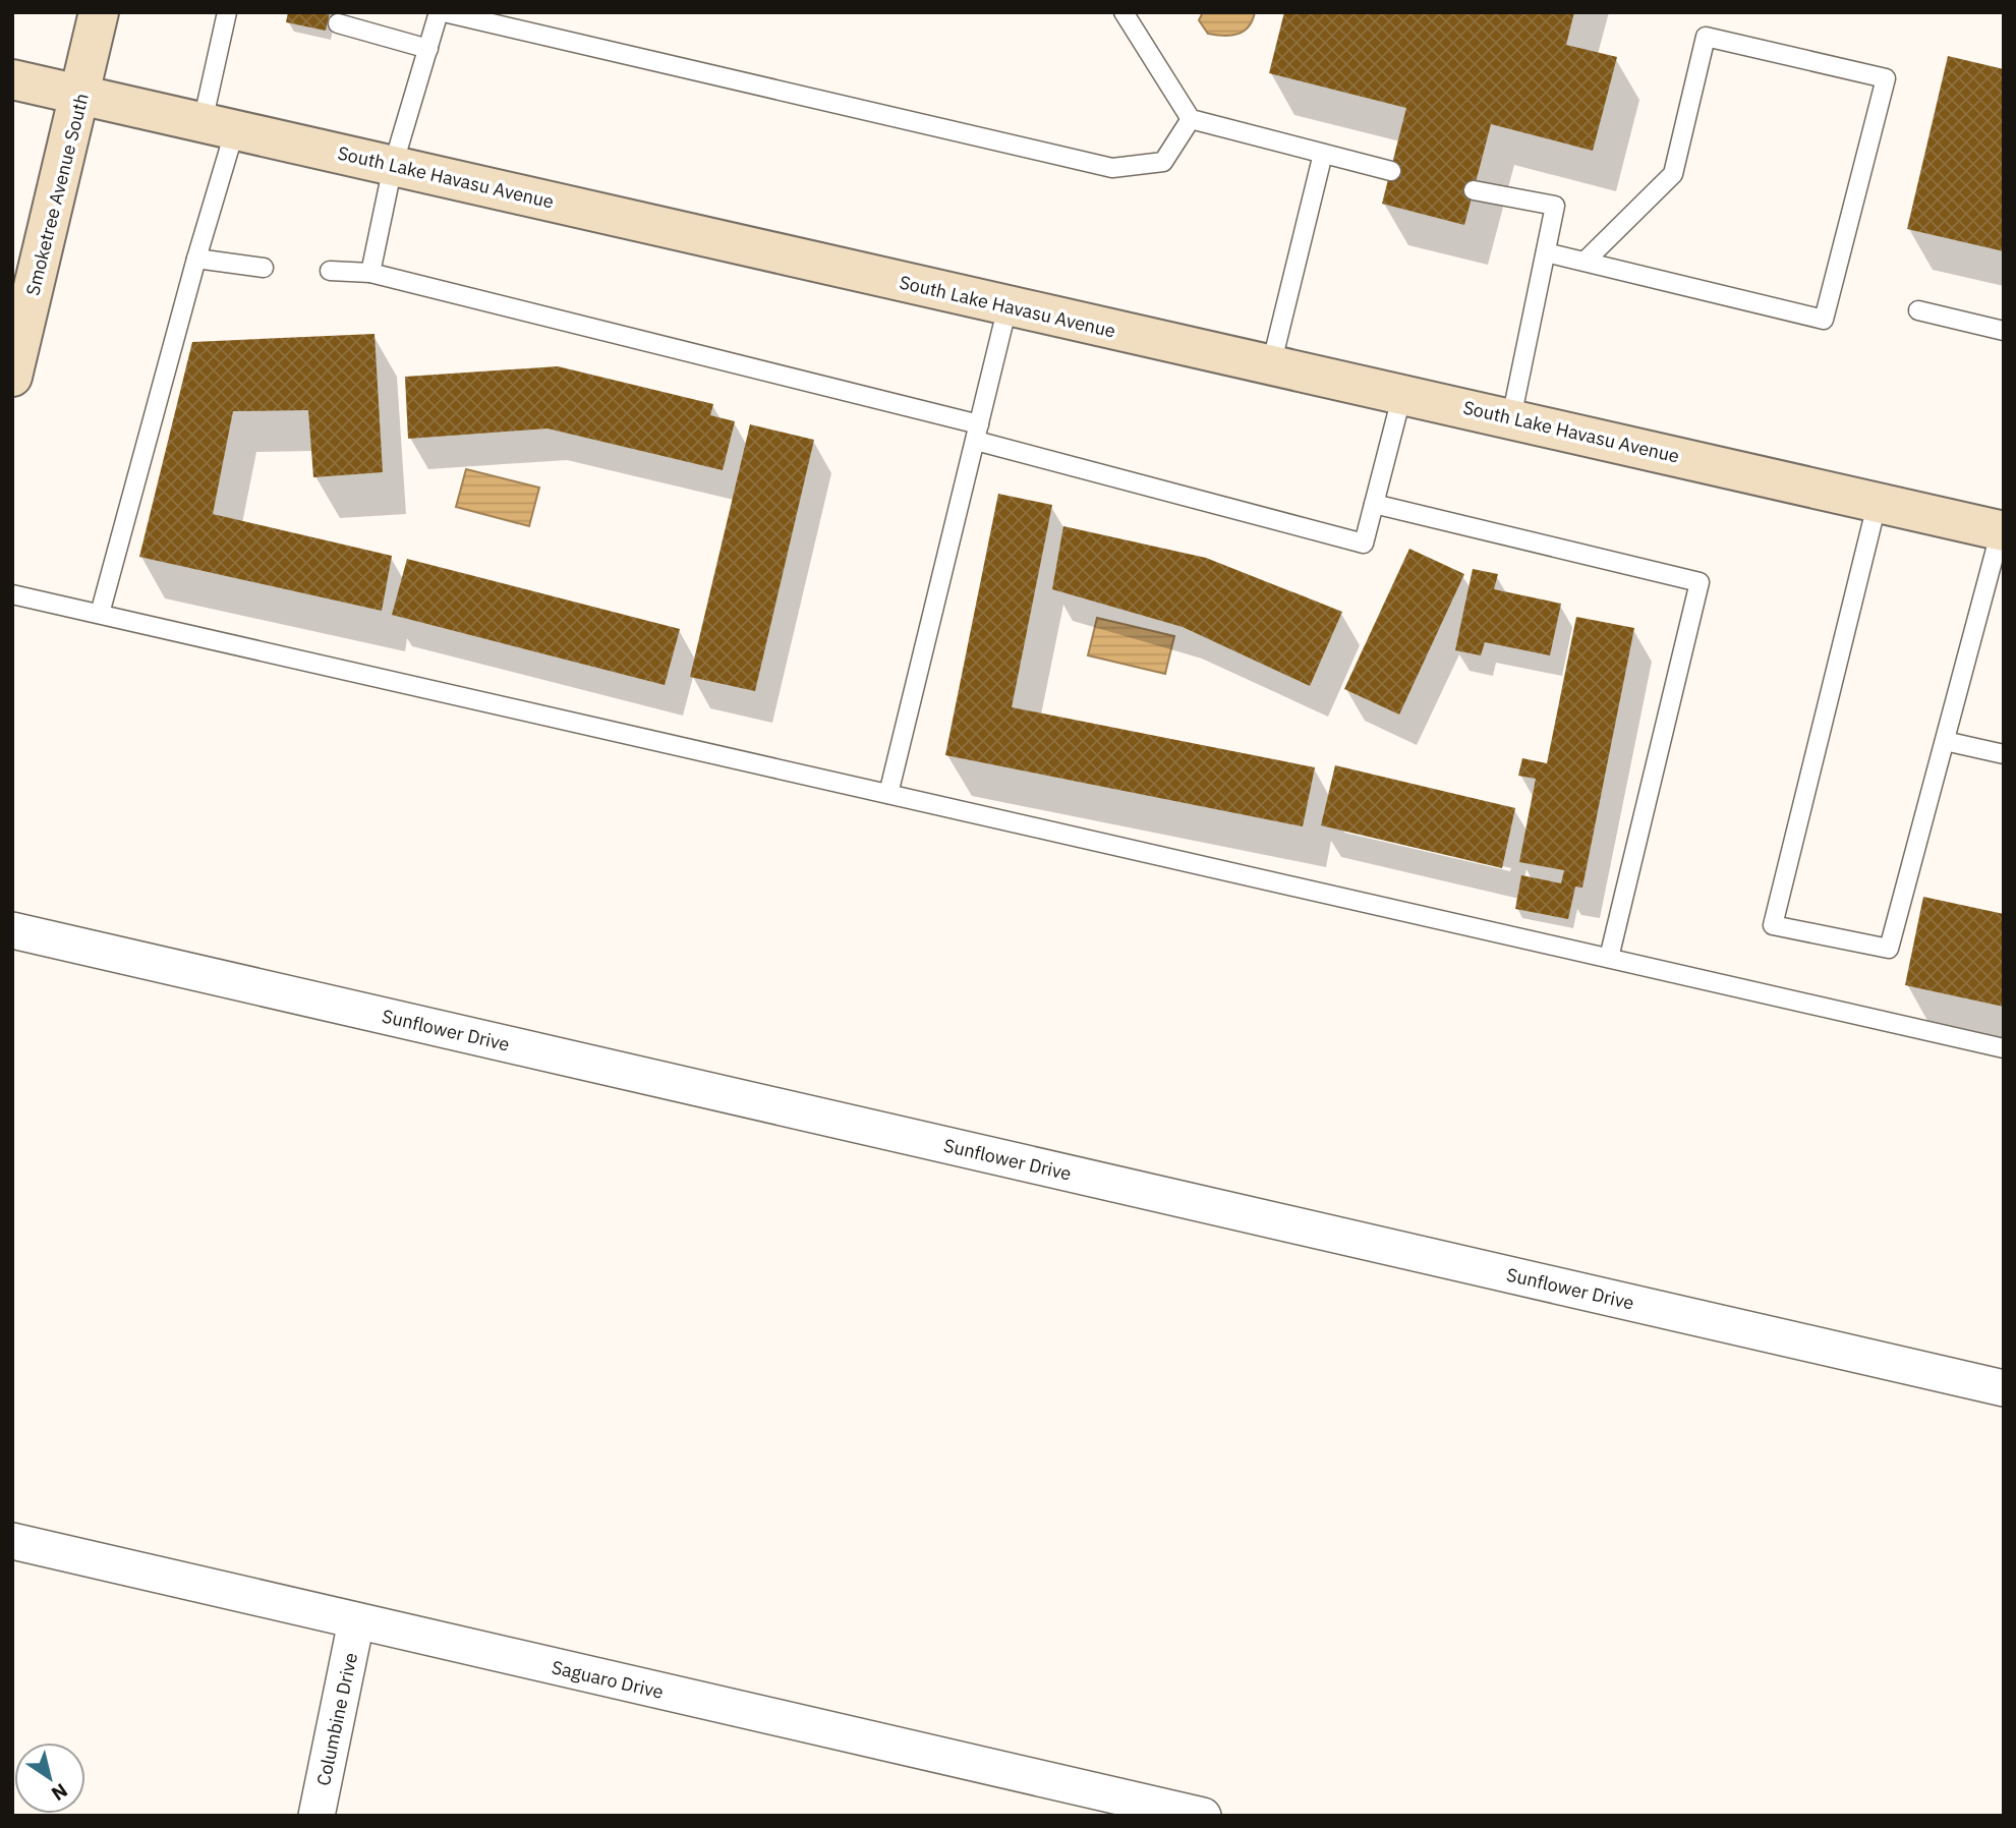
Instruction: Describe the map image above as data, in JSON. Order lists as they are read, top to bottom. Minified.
{"streets":{"main road":["South Lake Havasu Avenue","Smoketree Avenue South"],"street":["Sunflower Drive","Saguaro Drive","Columbine Drive"]},"crossings":[["South Lake Havasu Avenue","Smoketree Avenue South"],["Saguaro Drive","Columbine Drive"]],"north":"bottom right"}
